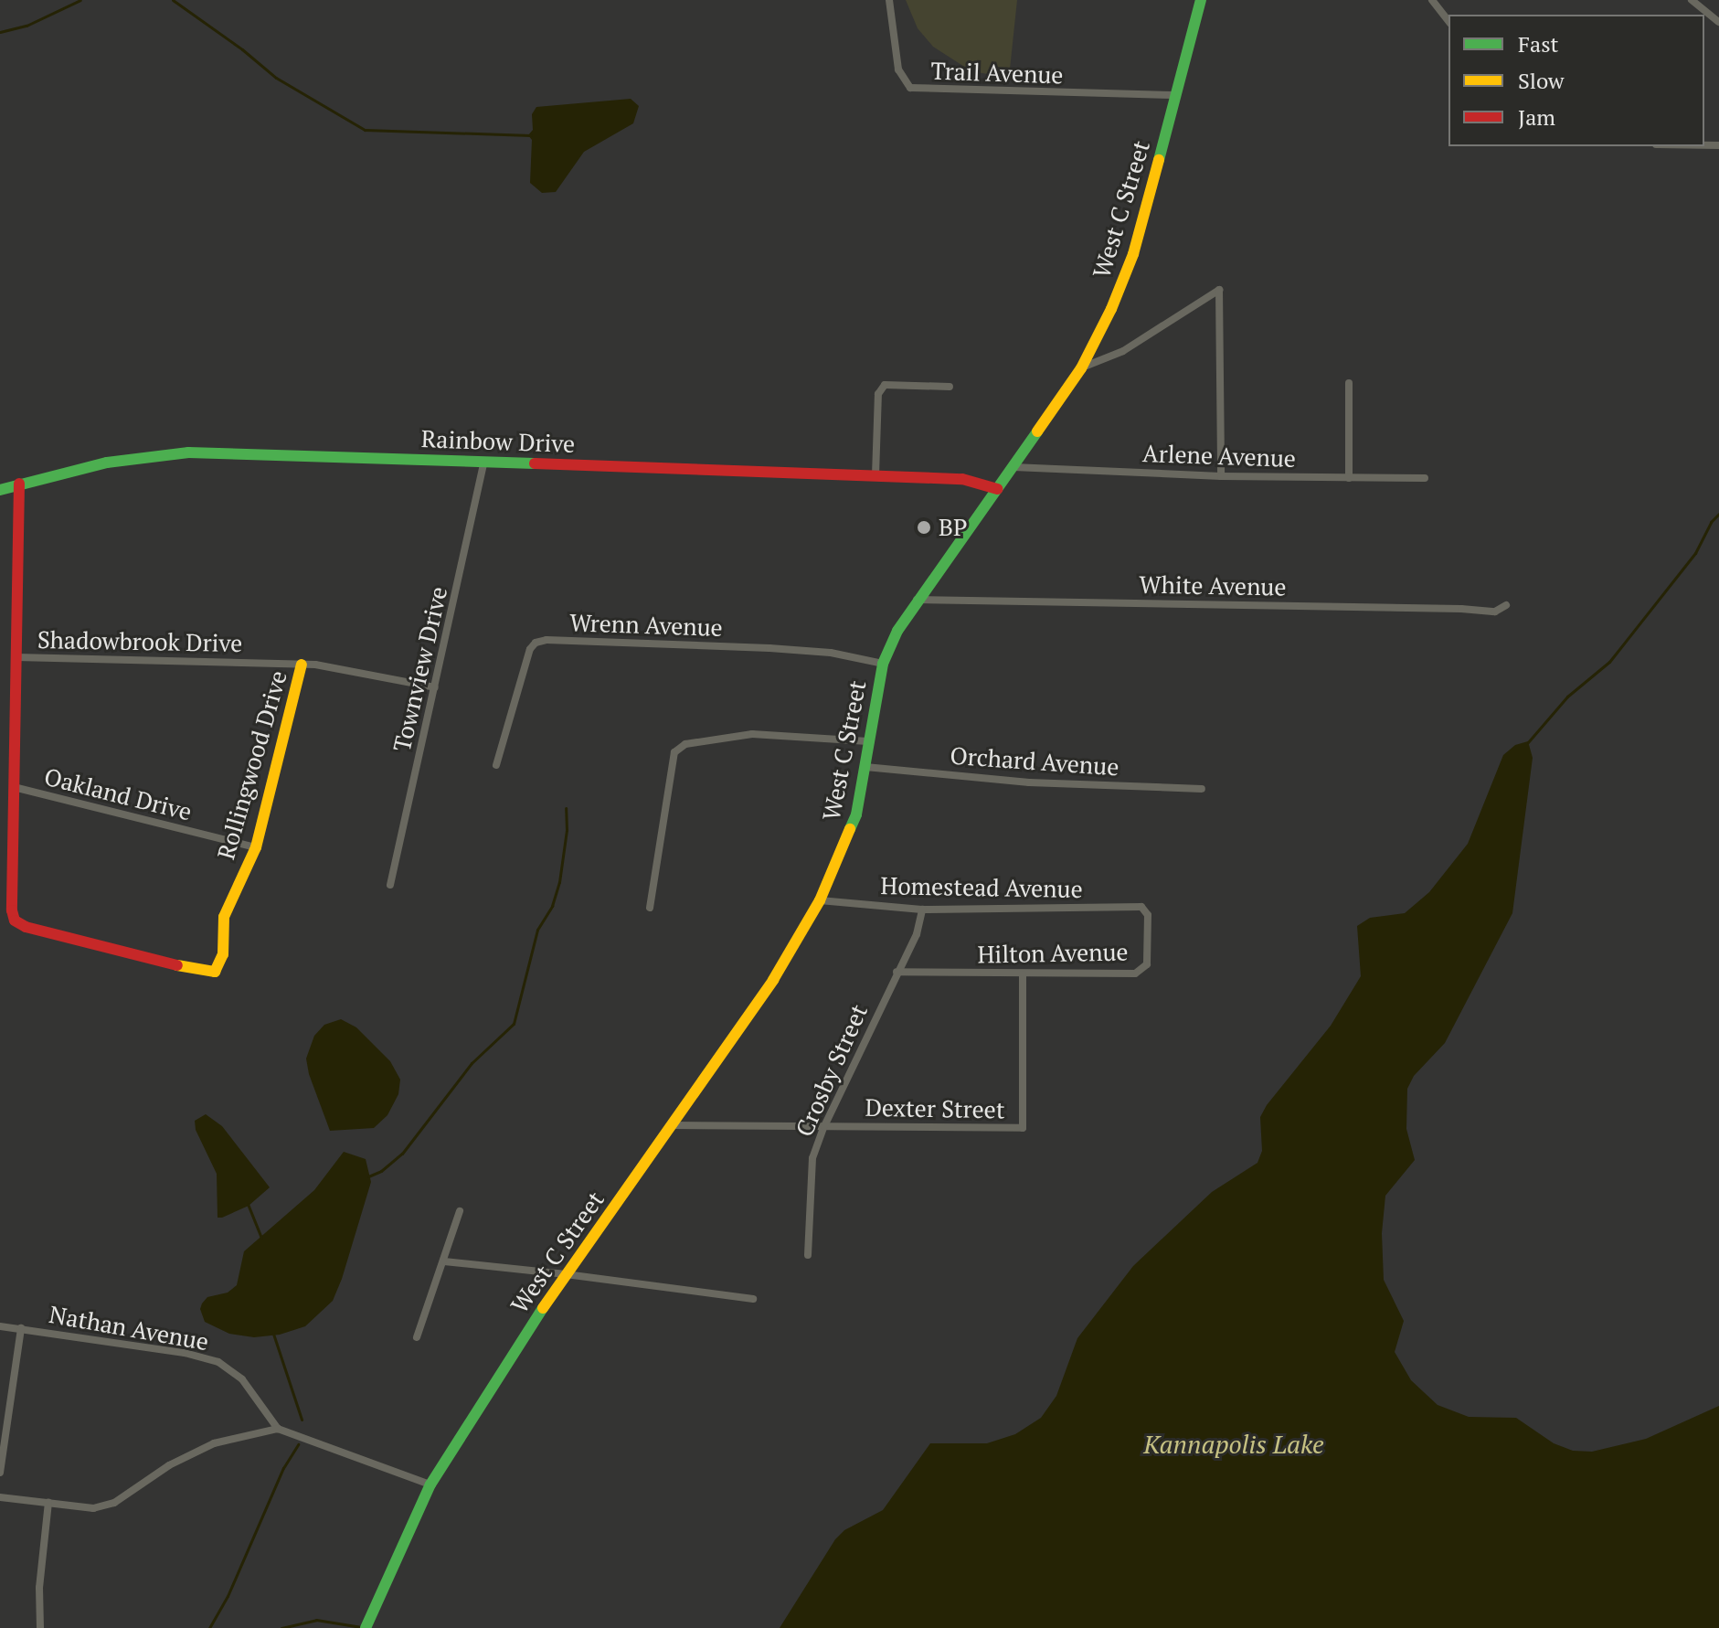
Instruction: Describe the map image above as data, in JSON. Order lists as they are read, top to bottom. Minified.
{"streets":{"street":["Trail Avenue","West C Street","Rainbow Drive","Arlene Avenue","White Avenue","Wrenn Avenue","Shadowbrook Drive","Townview Drive","Orchard Avenue","Rollingwood Drive","Oakland Drive","Homestead Avenue","Hilton Avenue","Crosby Street","Dexter Street","Nathan Avenue"]},"crossings":[["Trail Avenue","West C Street"],["West C Street","Rainbow Drive"],["West C Street","Arlene Avenue"],["West C Street","White Avenue"],["West C Street","Wrenn Avenue"],["West C Street","Orchard Avenue"],["West C Street","Homestead Avenue"],["West C Street","Dexter Street"],["Rainbow Drive","Townview Drive"],["Rainbow Drive","Rollingwood Drive"],["Shadowbrook Drive","Townview Drive"],["Shadowbrook Drive","Rollingwood Drive"],["Rollingwood Drive","Oakland Drive"],["Homestead Avenue","Hilton Avenue"],["Homestead Avenue","Crosby Street"],["Hilton Avenue","Crosby Street"],["Hilton Avenue","Dexter Street"],["Crosby Street","Dexter Street"]],"water":["Kannapolis Lake"],"places":["BP"],"legend":["Fast","Slow","Jam"]}
